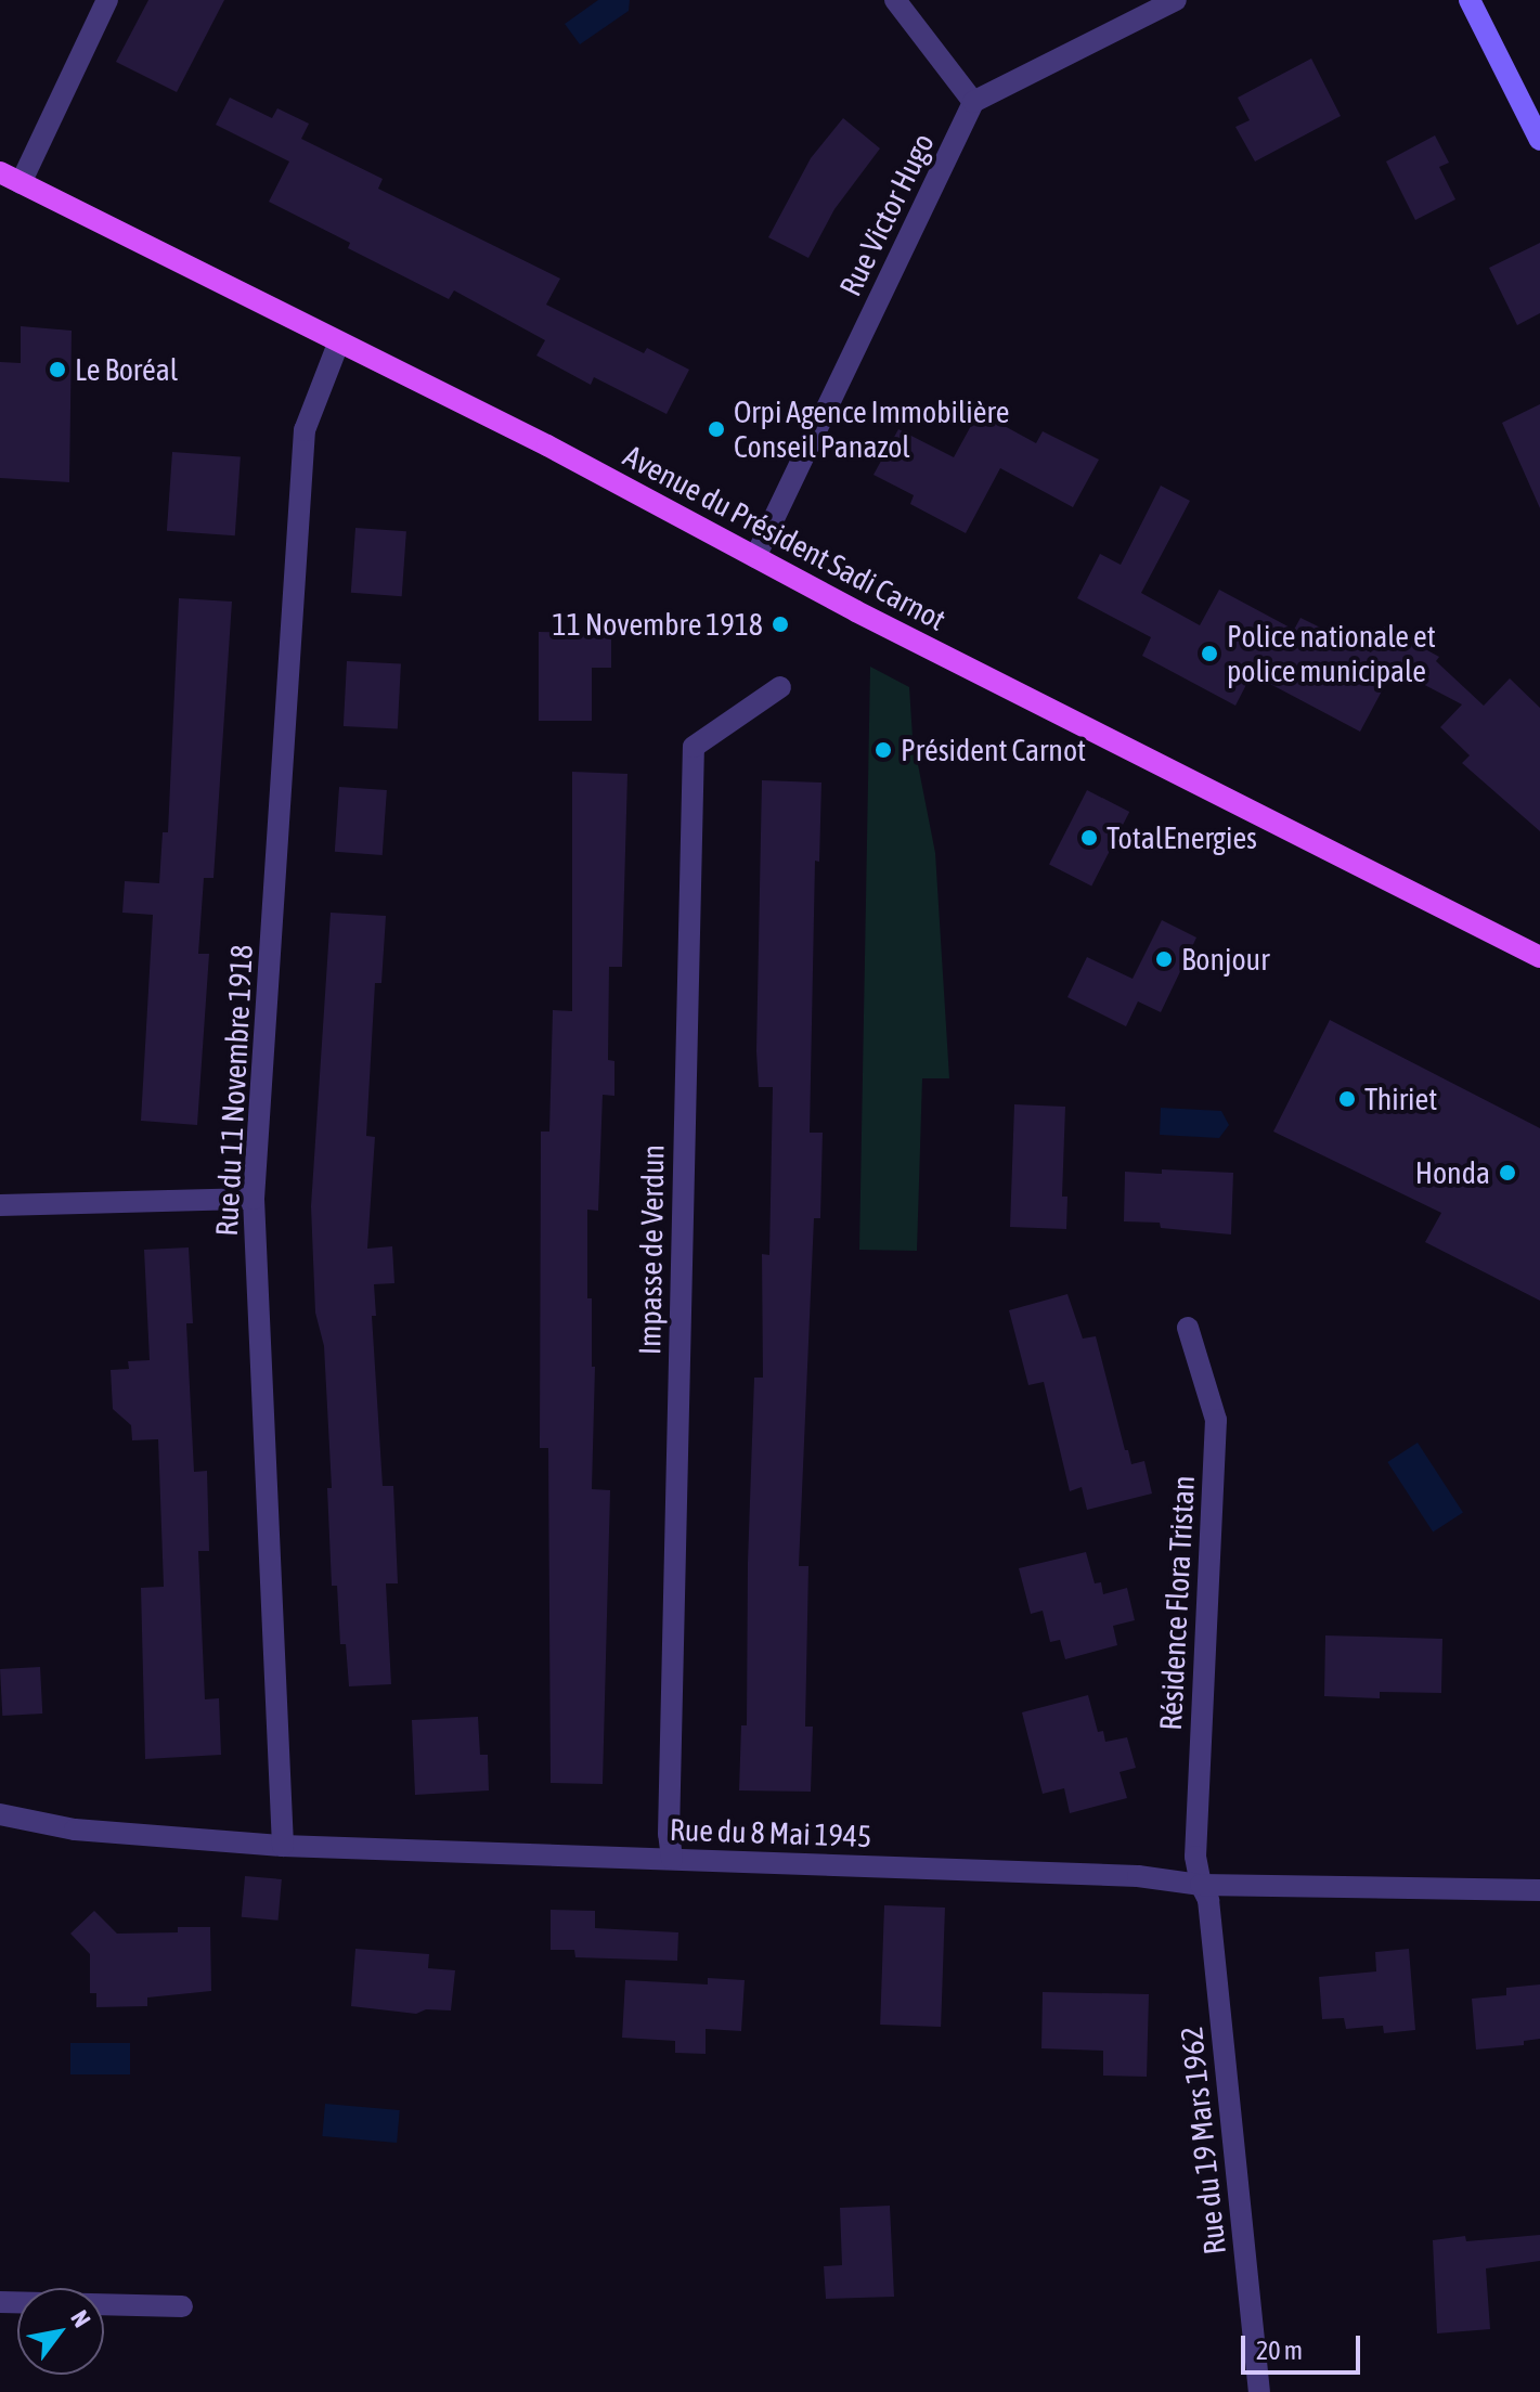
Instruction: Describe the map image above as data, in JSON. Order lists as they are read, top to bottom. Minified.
{"streets":{"main road":["Avenue du Président Sadi Carnot"],"street":["Rue Victor Hugo","Rue du 11 Novembre 1918","Impasse de Verdun","Résidence Flora Tristan","Rue du 8 Mai 1945","Rue du 19 Mars 1962"]},"crossings":[["Rue Victor Hugo","Avenue du Président Sadi Carnot"],["Avenue du Président Sadi Carnot","Rue du 11 Novembre 1918"],["Rue du 11 Novembre 1918","Rue du 8 Mai 1945"],["Impasse de Verdun","Rue du 8 Mai 1945"],["Résidence Flora Tristan","Rue du 8 Mai 1945"],["Résidence Flora Tristan","Rue du 19 Mars 1962"],["Rue du 8 Mai 1945","Rue du 19 Mars 1962"]],"places":["Le Boréal","Orpi Agence Immobilière Conseil Panazol","11 Novembre 1918","Police nationale et police municipale","Président Carnot","TotalEnergies","Bonjour","Thiriet","Honda"],"scale_bar":"20 m","north":"top right"}
